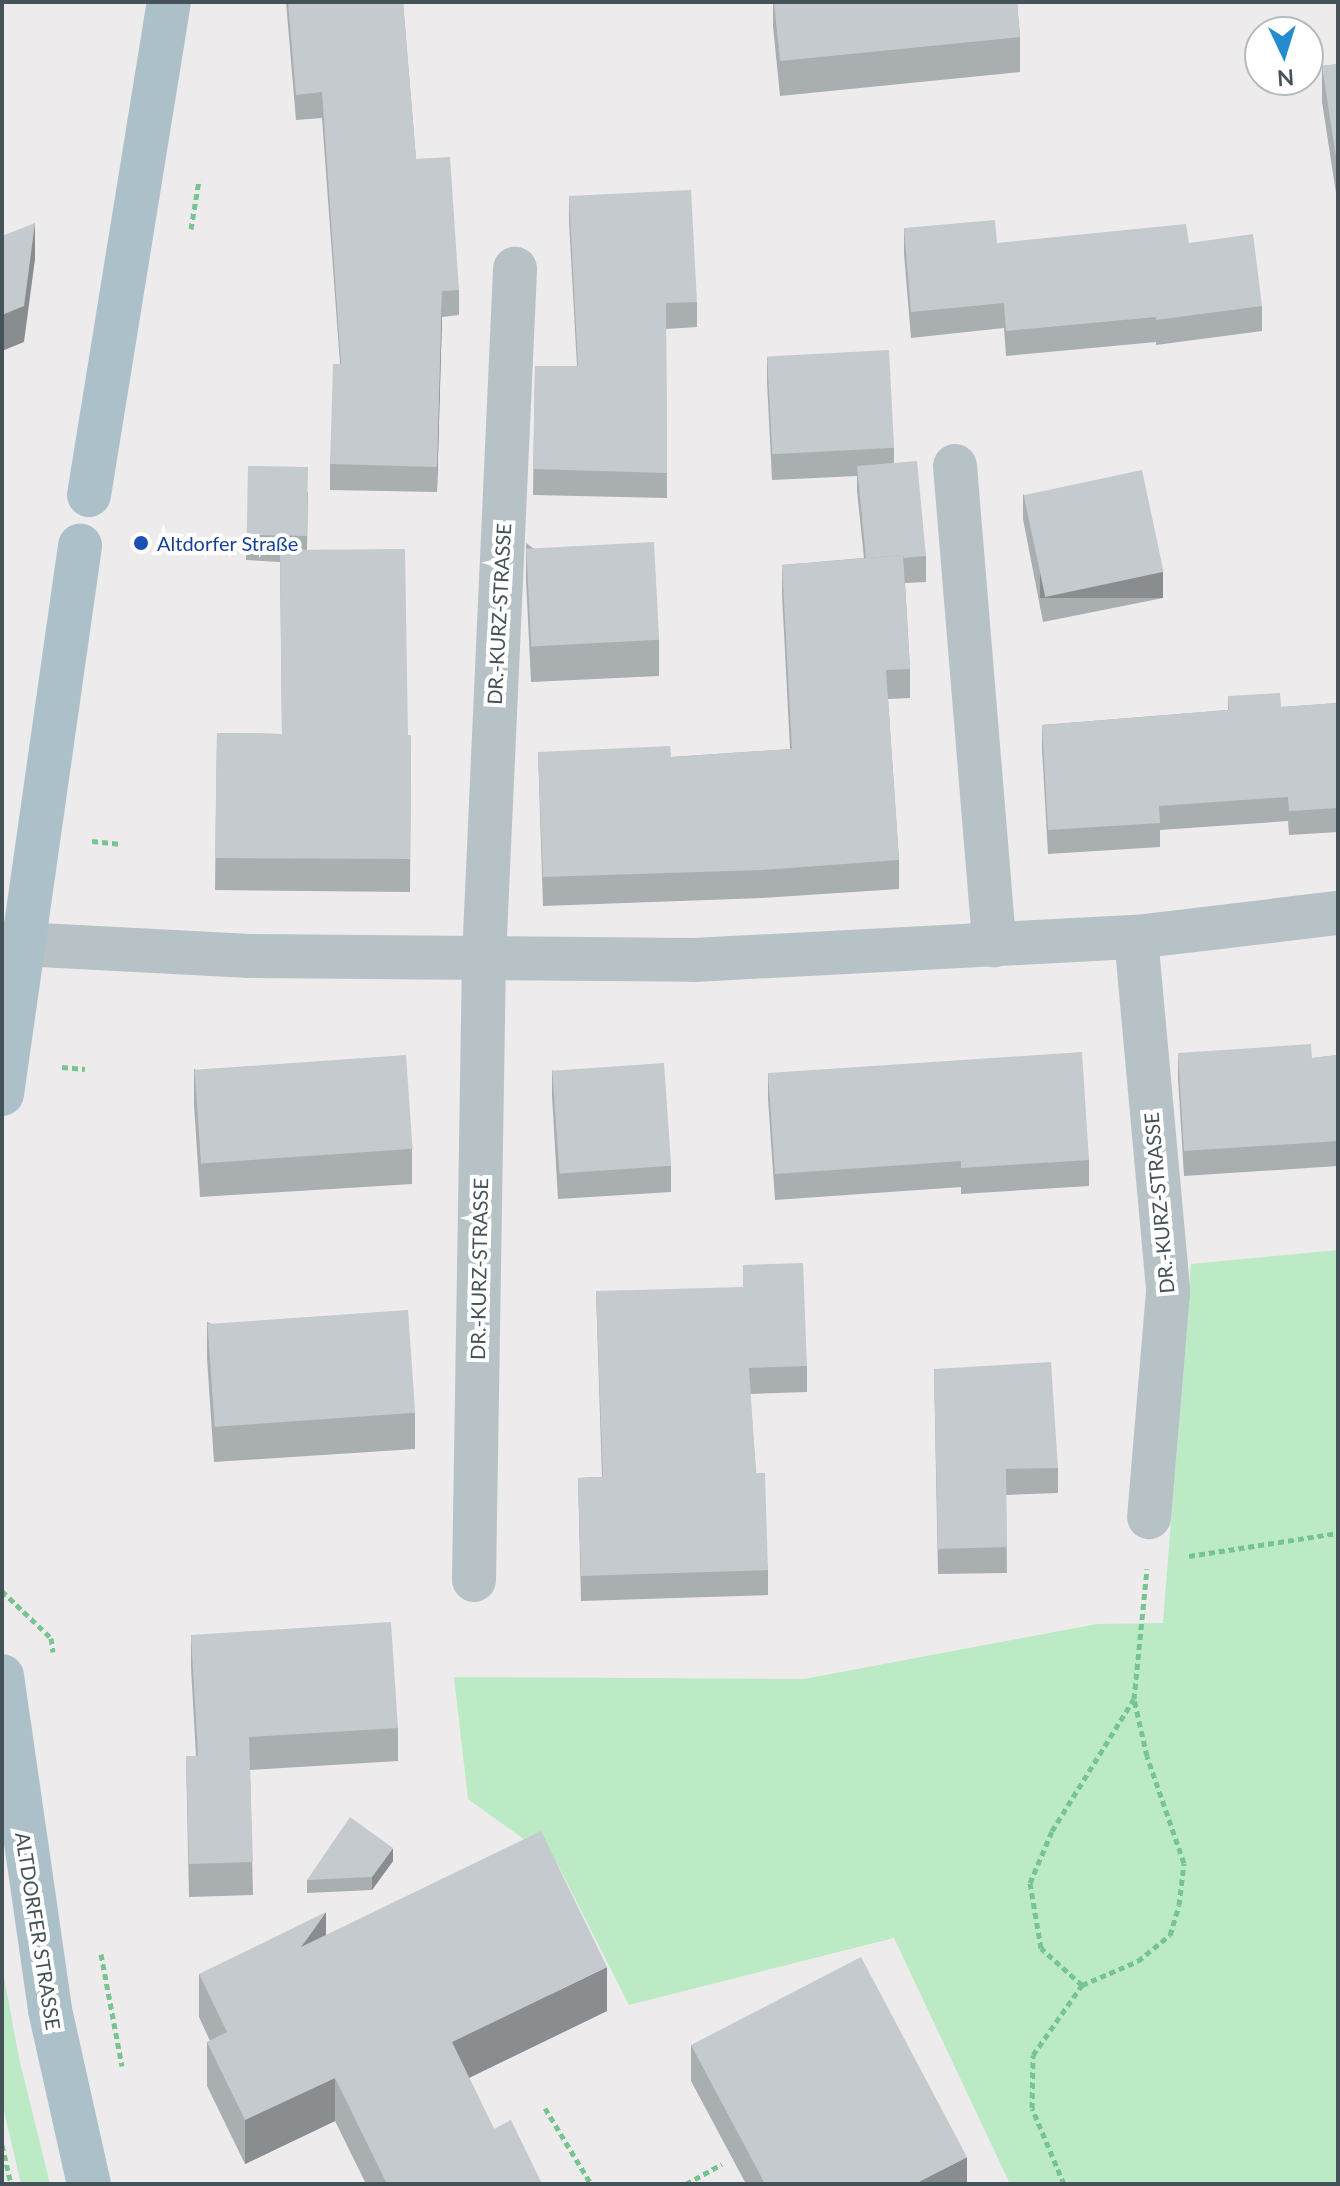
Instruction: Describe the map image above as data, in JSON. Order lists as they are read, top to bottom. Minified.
{"streets":{"main road":["ALTDORFER STRASSE"],"street":["DR.-KURZ-STRASSE"]},"places":["Altdorfer Straße"],"north":"bottom"}
